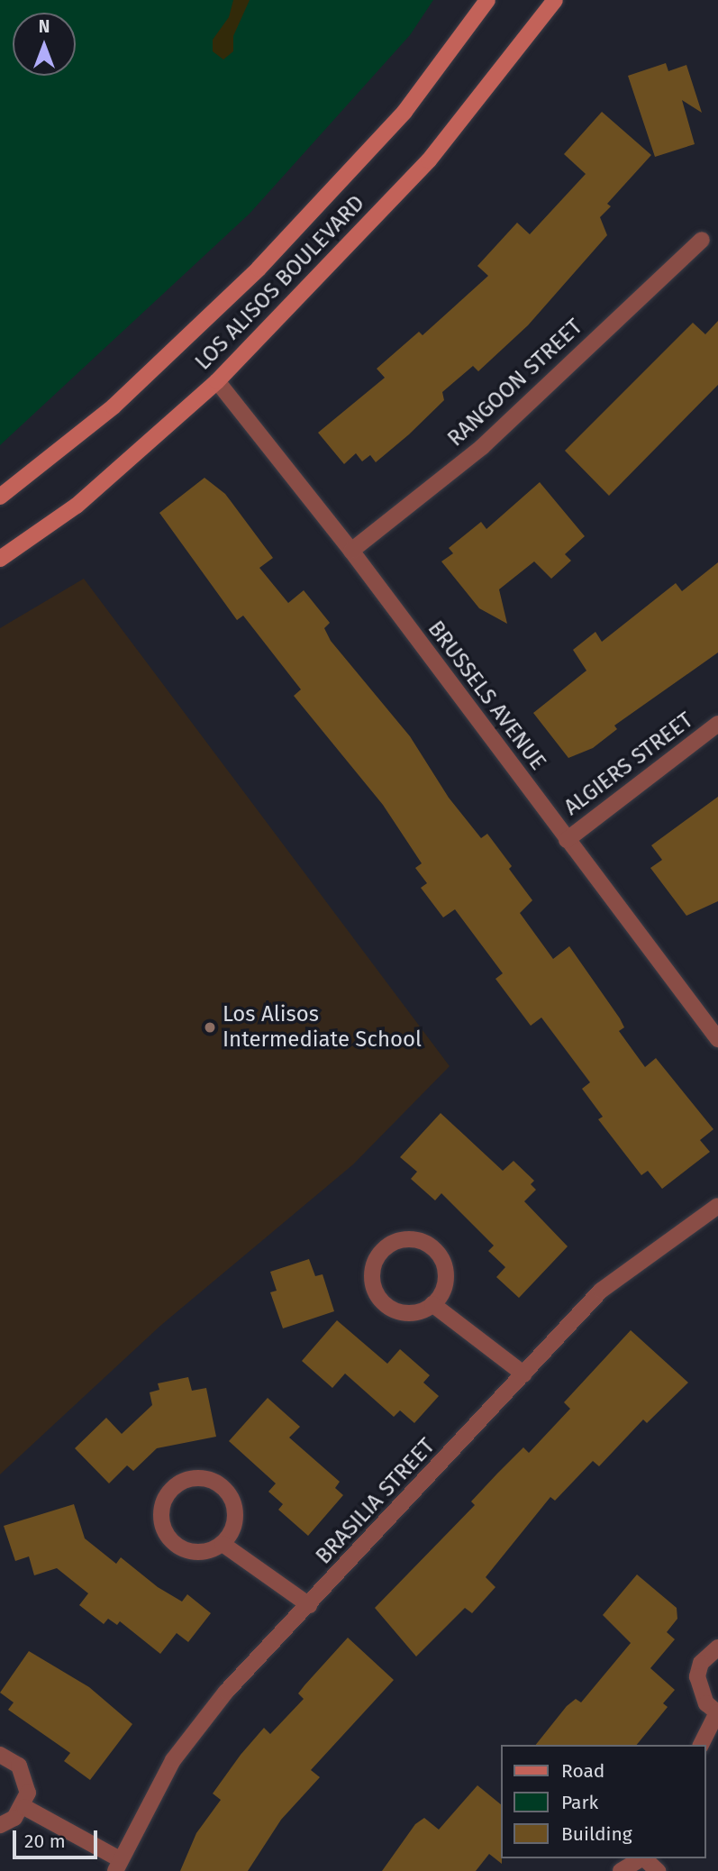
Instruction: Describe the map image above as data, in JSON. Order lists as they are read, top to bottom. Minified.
{"streets":{"main road":["LOS ALISOS BOULEVARD"],"street":["RANGOON STREET","BRUSSELS AVENUE","ALGIERS STREET","BRASILIA STREET"]},"crossings":[["LOS ALISOS BOULEVARD","BRUSSELS AVENUE"],["RANGOON STREET","BRUSSELS AVENUE"],["BRUSSELS AVENUE","ALGIERS STREET"]],"places":["Los Alisos Intermediate School"],"legend":["Road","Park","Building"],"scale_bar":"20 m","north":"top"}
